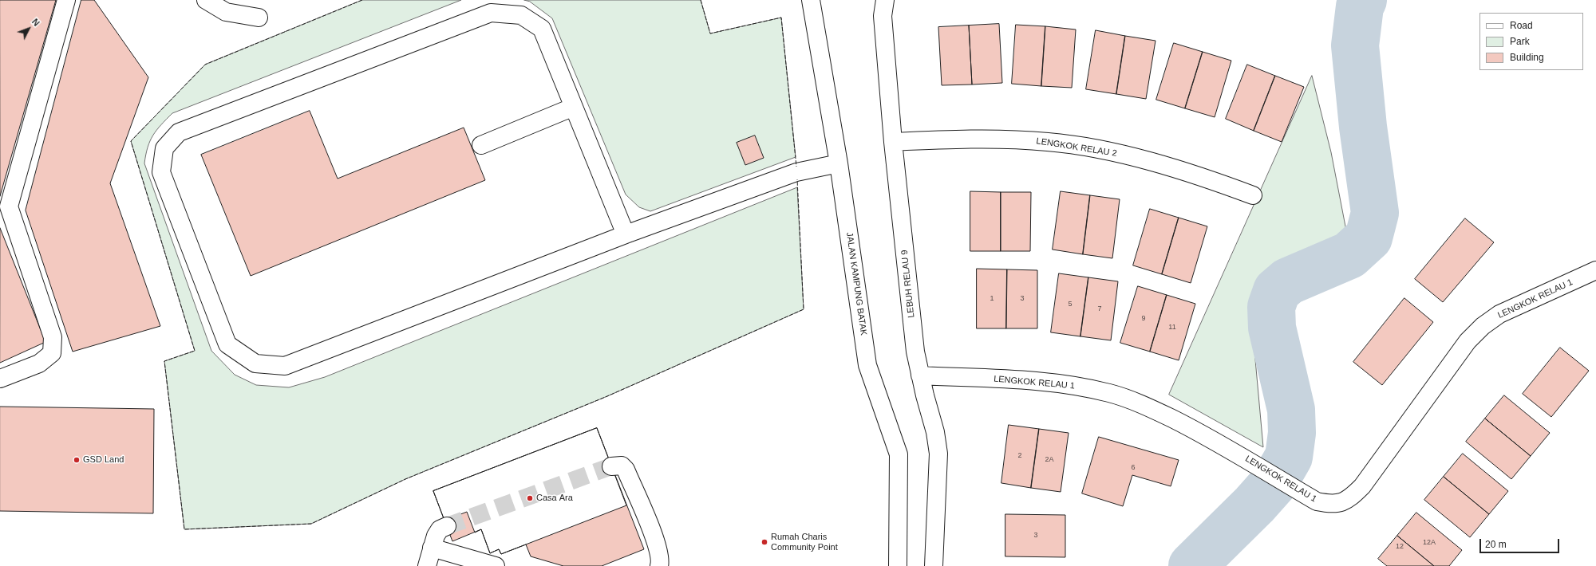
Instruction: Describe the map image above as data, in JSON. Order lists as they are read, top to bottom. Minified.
{"streets":{"street":["LENGKOK RELAU 2","JALAN KAMPUNG BATAK","LEBUH RELAU 9","LENGKOK RELAU 1"]},"crossings":[["LENGKOK RELAU 2","LEBUH RELAU 9"],["LEBUH RELAU 9","LENGKOK RELAU 1"]],"places":["GSD Land","Casa Ara","Rumah Charis Community Point"],"house_numbers":["1","3","5","7","9","11","2","2A","6","3","12A","12"],"legend":["Road","Park","Building"],"scale_bar":"20 m","north":"top right"}
